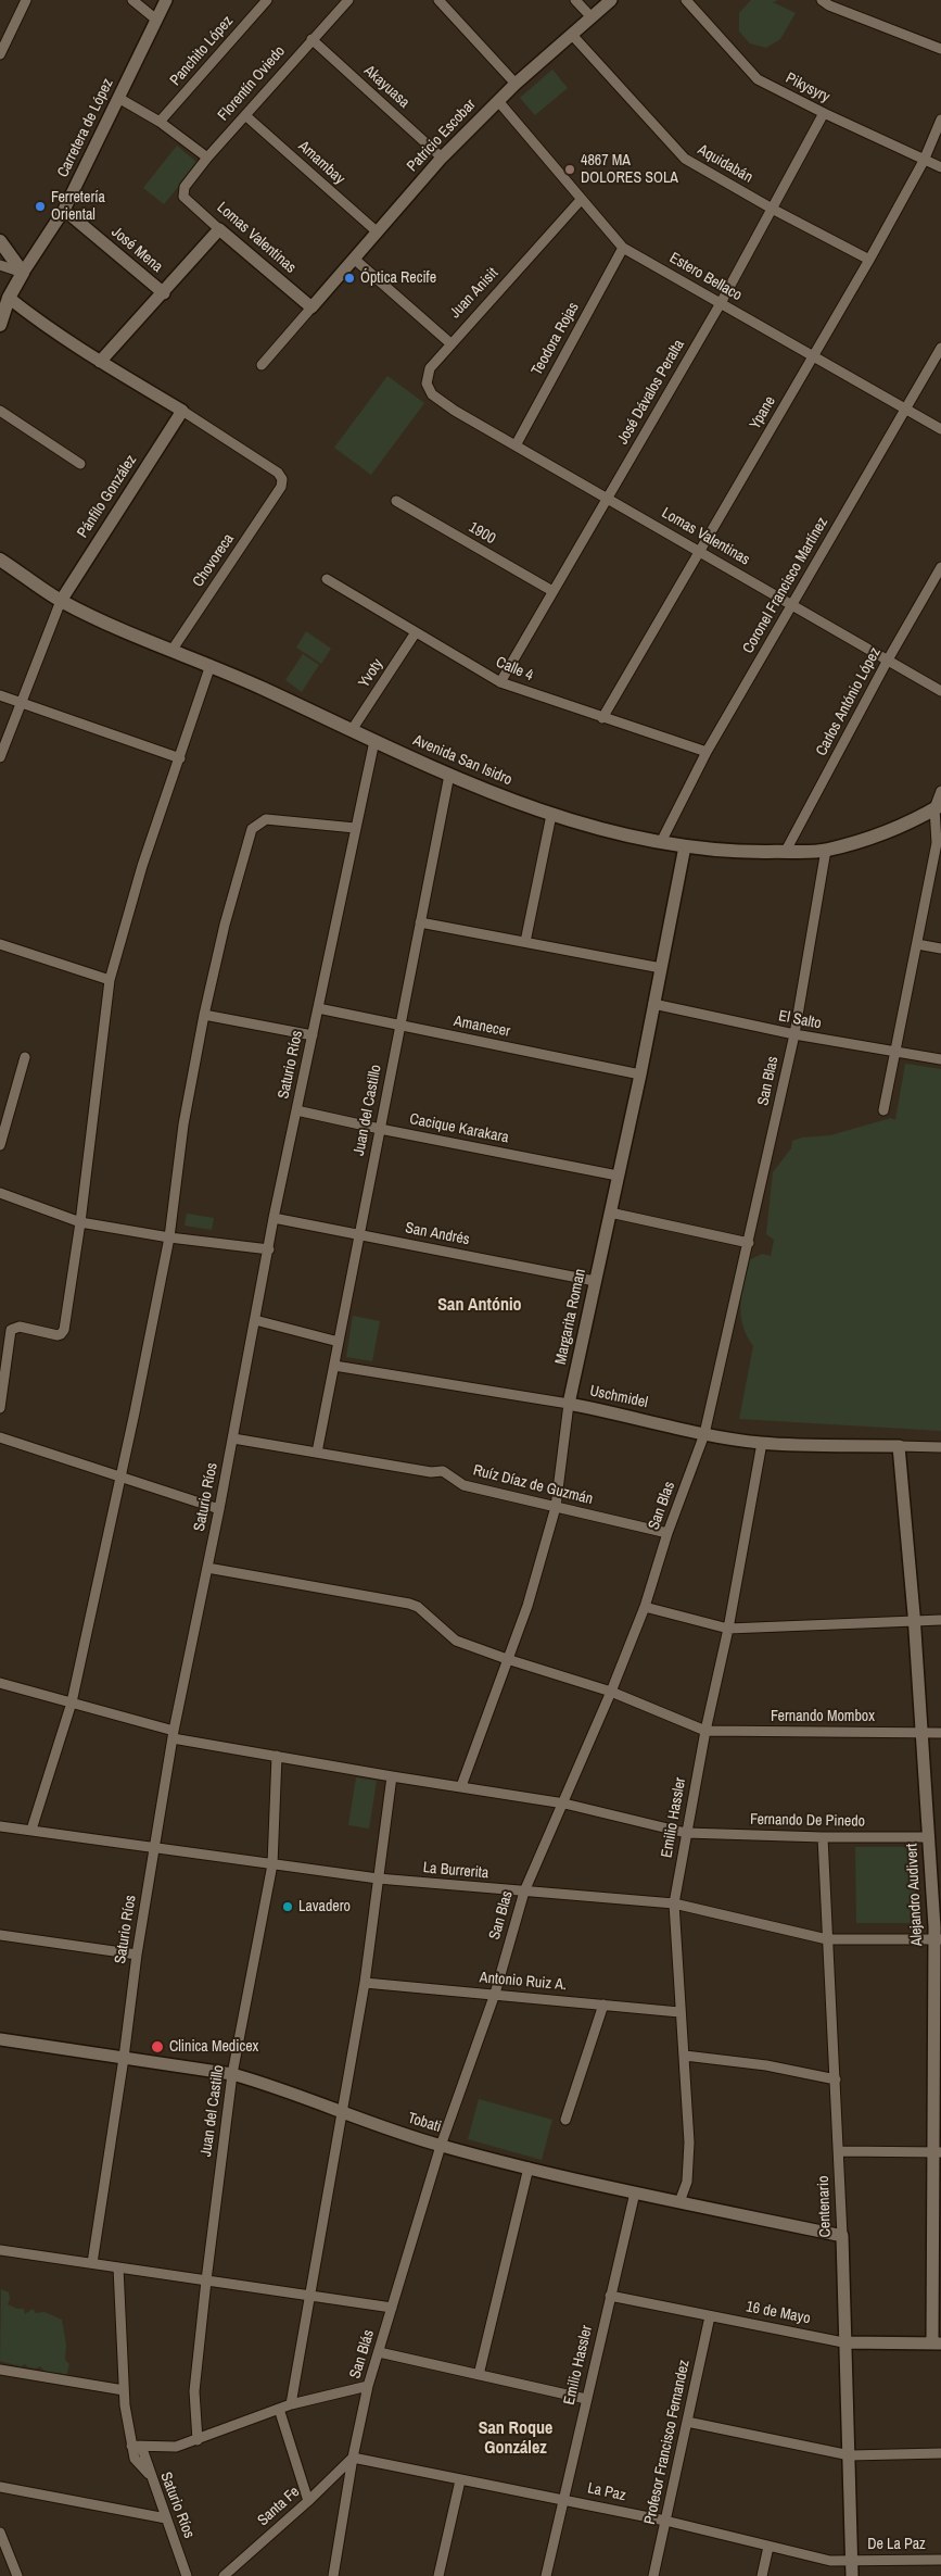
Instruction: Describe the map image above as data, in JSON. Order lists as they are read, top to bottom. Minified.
{"streets":{"main road":["Carretera de López","Avenida San Isidro"],"street":["Panchito López","Florentín Oviedo","Akayuasa","Pikysyry","Patricio Escobar","Amambay","Aquidabán","Lomas Valentinas","José Mena","Estero Bellaco","Juan Anisit","Teodora Rojas","José Dávalos Peralta","Ypane","Pánfilo González","1900","Chovoreca","Coronel Francisco Martínez","Calle 4","Yvoty","Carlos António López","El Salto","Amanecer","Saturio Ríos","San Blas","Juan del Castillo","Cacique Karakara","San Andrés","Margarita Roman","Uschmidel","Ruíz Díaz de Guzmán","Fernando Mombox","Emilio Hassler","Fernando De Pinedo","La Burrerita","Alejandro Audivert","Antonio Ruiz A.","Tobati","Centenario","16 de Mayo","San Blás","Profesor Francisco Fernandez","La Paz","Santa Fe","De La Paz"]},"crossings":[["Florentín Oviedo","Akayuasa"],["Florentín Oviedo","Amambay"],["Florentín Oviedo","Lomas Valentinas"],["Akayuasa","Patricio Escobar"],["Pikysyry","José Dávalos Peralta"],["Pikysyry","Ypane"],["Carretera de López","José Mena"],["Patricio Escobar","Amambay"],["Patricio Escobar","Aquidabán"],["Patricio Escobar","Lomas Valentinas"],["Patricio Escobar","Estero Bellaco"],["Aquidabán","José Dávalos Peralta"],["Aquidabán","Ypane"],["Lomas Valentinas","Juan Anisit"],["Lomas Valentinas","Teodora Rojas"],["Lomas Valentinas","José Dávalos Peralta"],["Lomas Valentinas","Ypane"],["Lomas Valentinas","Coronel Francisco Martínez"],["Lomas Valentinas","Carlos António López"],["Estero Bellaco","Juan Anisit"],["Estero Bellaco","Teodora Rojas"],["Estero Bellaco","José Dávalos Peralta"],["Estero Bellaco","Ypane"],["Estero Bellaco","Coronel Francisco Martínez"],["José Dávalos Peralta","1900"],["José Dávalos Peralta","Calle 4"],["Ypane","Calle 4"],["Pánfilo González","Chovoreca"],["Pánfilo González","Avenida San Isidro"],["Chovoreca","Avenida San Isidro"],["Coronel Francisco Martínez","Calle 4"],["Coronel Francisco Martínez","Avenida San Isidro"],["Calle 4","Yvoty"],["Yvoty","Avenida San Isidro"],["Carlos António López","Avenida San Isidro"],["Avenida San Isidro","Saturio Ríos"],["Avenida San Isidro","San Blas"],["Avenida San Isidro","Juan del Castillo"],["Avenida San Isidro","Margarita Roman"],["El Salto","San Blas"],["El Salto","Margarita Roman"],["Amanecer","Saturio Ríos"],["Amanecer","Juan del Castillo"],["Amanecer","Margarita Roman"],["Saturio Ríos","Cacique Karakara"],["Saturio Ríos","San Andrés"],["Saturio Ríos","Ruíz Díaz de Guzmán"],["Saturio Ríos","Fernando De Pinedo"],["Saturio Ríos","La Burrerita"],["Saturio Ríos","Tobati"],["San Blas","Uschmidel"],["San Blas","Ruíz Díaz de Guzmán"],["San Blas","Fernando De Pinedo"],["San Blas","La Burrerita"],["San Blas","Antonio Ruiz A."],["San Blas","Tobati"],["San Blas","San Blás"],["Juan del Castillo","Cacique Karakara"],["Juan del Castillo","San Andrés"],["Juan del Castillo","Uschmidel"],["Juan del Castillo","Ruíz Díaz de Guzmán"],["Juan del Castillo","Fernando De Pinedo"],["Juan del Castillo","La Burrerita"],["Juan del Castillo","Tobati"],["Cacique Karakara","Margarita Roman"],["San Andrés","Margarita Roman"],["Margarita Roman","Uschmidel"],["Margarita Roman","Ruíz Díaz de Guzmán"],["Margarita Roman","Fernando De Pinedo"],["Uschmidel","Emilio Hassler"],["Uschmidel","Alejandro Audivert"],["Fernando Mombox","Emilio Hassler"],["Fernando Mombox","Alejandro Audivert"],["Emilio Hassler","Fernando De Pinedo"],["Emilio Hassler","La Burrerita"],["Emilio Hassler","Antonio Ruiz A."],["Emilio Hassler","Tobati"],["Emilio Hassler","16 de Mayo"],["Emilio Hassler","La Paz"],["Fernando De Pinedo","Alejandro Audivert"],["Fernando De Pinedo","Centenario"],["La Burrerita","Alejandro Audivert"],["La Burrerita","Centenario"],["Alejandro Audivert","16 de Mayo"],["Tobati","Centenario"],["Tobati","San Blás"],["Centenario","16 de Mayo"],["Centenario","La Paz"],["Centenario","De La Paz"],["16 de Mayo","Profesor Francisco Fernandez"],["San Blás","La Paz"],["San Blás","Santa Fe"],["Profesor Francisco Fernandez","La Paz"],["La Paz","Santa Fe"],["La Paz","De La Paz"]],"districts":["San António","San Roque González"],"places":["4867 MA DOLORES SOLA","Ferretería Oriental","Óptica Recife","Lavadero","Clinica Medicex"]}
